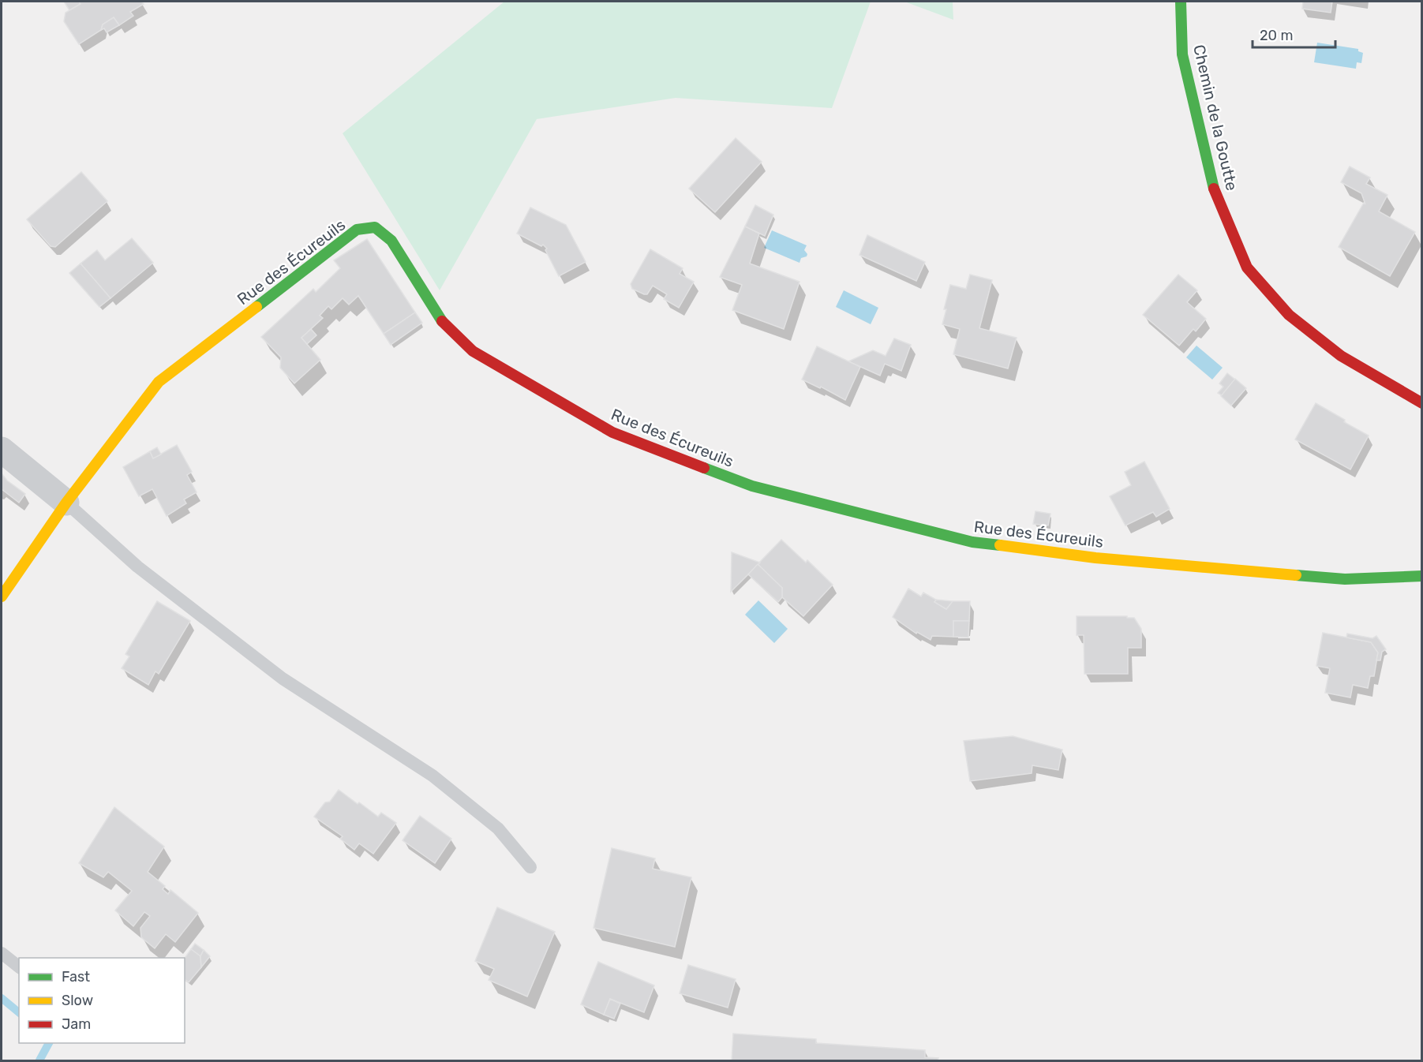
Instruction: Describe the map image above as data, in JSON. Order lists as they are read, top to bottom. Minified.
{"streets":{"street":["Chemin de la Goutte","Rue des Écureuils"]},"legend":["Fast","Slow","Jam"],"scale_bar":"20 m"}
